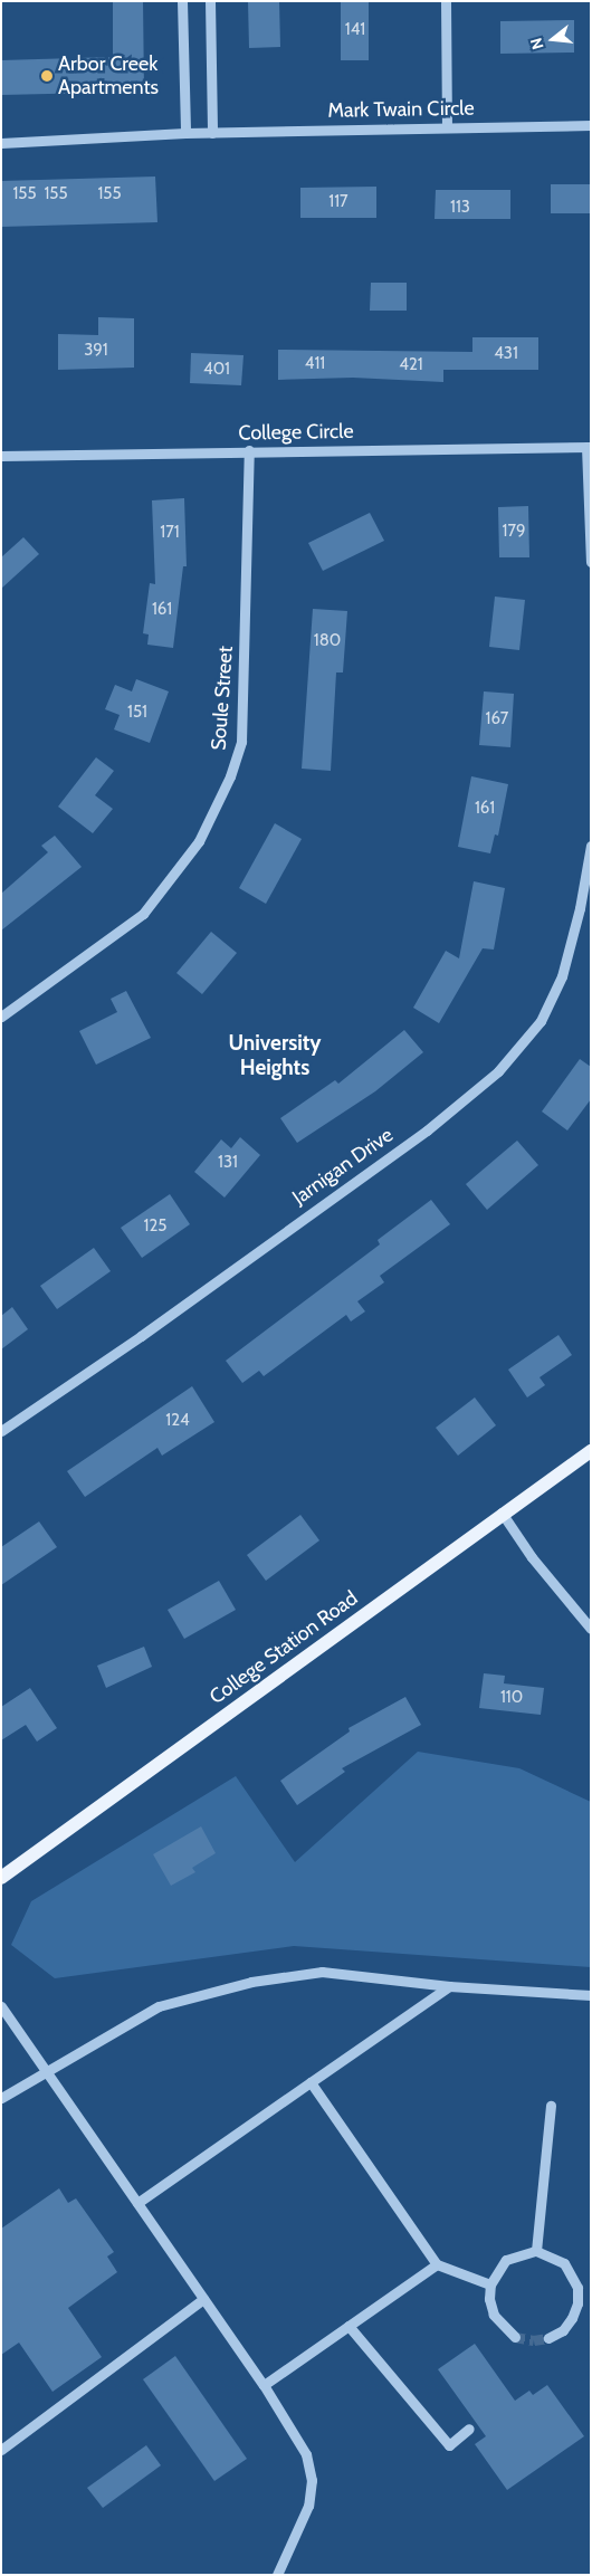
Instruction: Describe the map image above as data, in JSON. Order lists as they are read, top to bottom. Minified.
{"streets":{"main road":["College Station Road"],"street":["Mark Twain Circle","College Circle","Soule Street","Jarnigan Drive"]},"crossings":[["College Circle","Soule Street"]],"districts":["University Heights"],"places":["Arbor Creek Apartments"],"house_numbers":["141","155","155","155","117","113","391","431","411","421","401","179","171","161","180","151","167","161","131","125","124","110"],"north":"left"}
